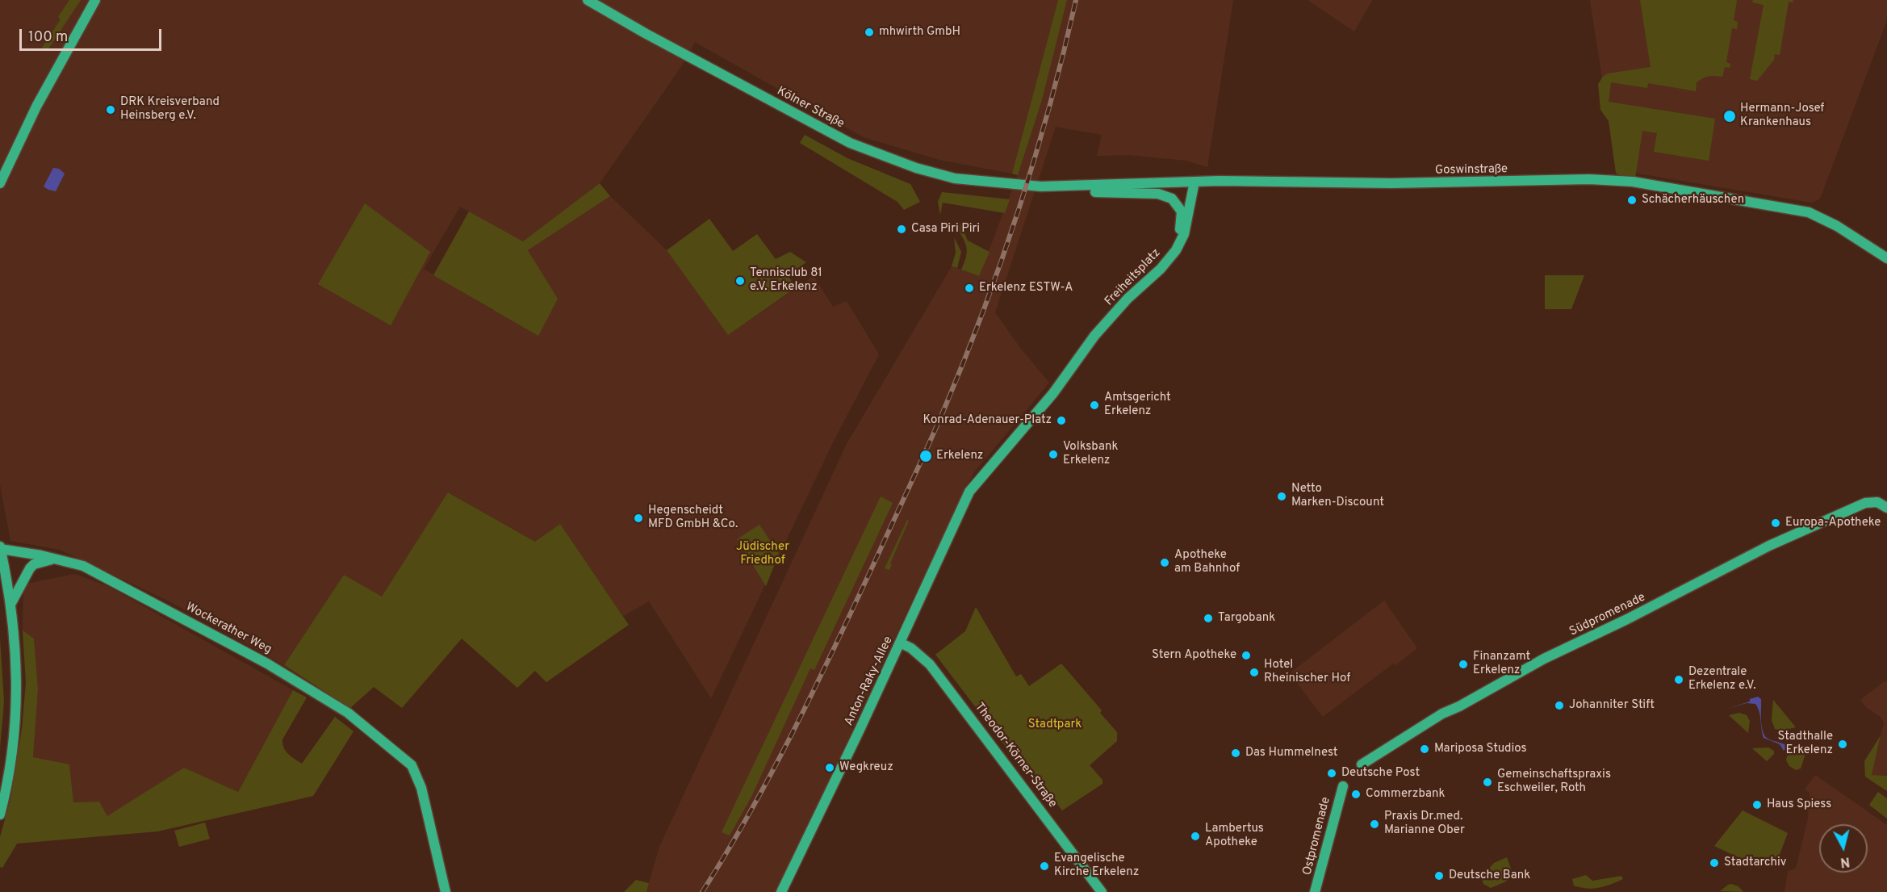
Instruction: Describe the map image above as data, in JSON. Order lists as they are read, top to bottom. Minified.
{"streets":{"street":["Kölner Straße","Goswinstraße","Freiheitsplatz","Südpromenade","Wockerather Weg","Anton-Raky-Allee","Theodor-Körner-Straße","Ostpromenade"]},"crossings":[["Kölner Straße","Goswinstraße"],["Goswinstraße","Freiheitsplatz"],["Freiheitsplatz","Anton-Raky-Allee"],["Anton-Raky-Allee","Theodor-Körner-Straße"]],"parks":["Jüdischer Friedhof","Stadtpark"],"places":["mhwirth GmbH","DRK Kreisverband Heinsberg e.V.","Hermann-Josef Krankenhaus","Schächerhäuschen","Casa Piri Piri","Tennisclub 81 e.V. Erkelenz","Erkelenz ESTW-A","Amtsgericht Erkelenz","Konrad-Adenauer-Platz","Volksbank Erkelenz","Erkelenz","Netto Marken-Discount","Hegenscheidt MFD GmbH &Co.","Europa-Apotheke","Apotheke am Bahnhof","Targobank","Stern Apotheke","Finanzamt Erkelenz","Hotel Rheinischer Hof","Dezentrale Erkelenz e.V.","Johanniter Stift","Stadthalle Erkelenz","Mariposa Studios","Das Hummelnest","Wegkreuz","Deutsche Post","Gemeinschaftspraxis Eschweiler, Roth","Commerzbank","Haus Spiess","Praxis Dr.med. Marianne Ober","Lambertus Apotheke","Stadtarchiv","Evangelische Kirche Erkelenz","Deutsche Bank"],"scale_bar":"100 m","north":"bottom"}
